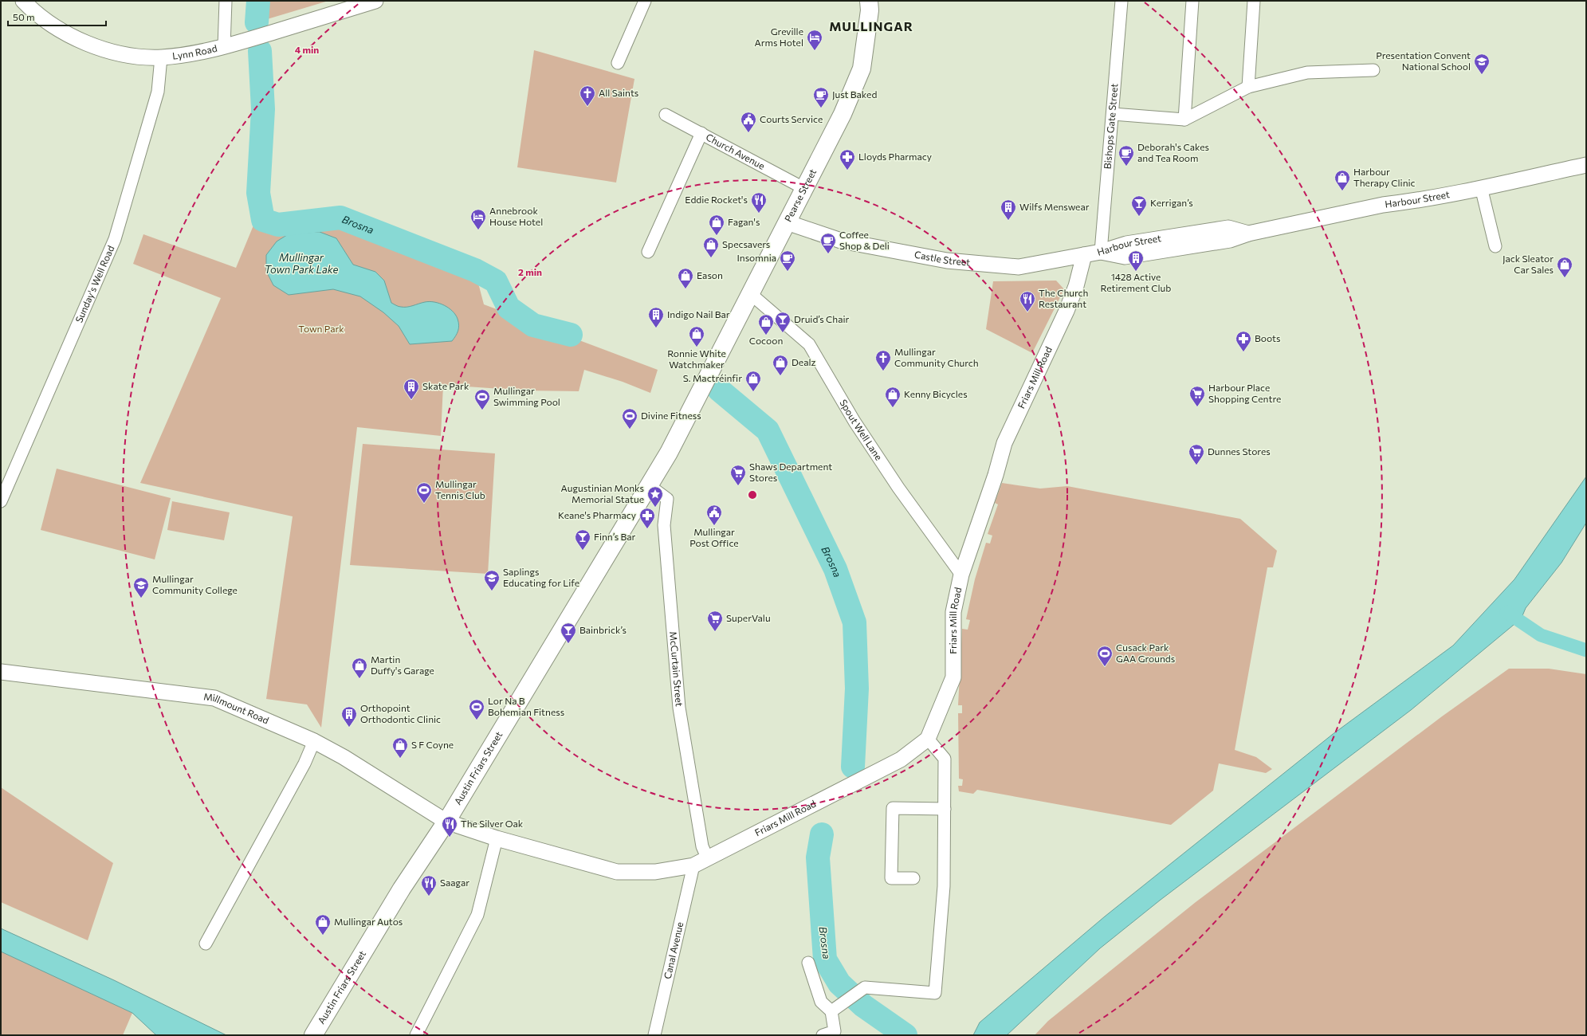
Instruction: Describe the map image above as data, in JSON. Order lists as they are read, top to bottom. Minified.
{"streets":{"main road":["Pearse Street","Austin Friars Street"],"street":["Lynn Road","Bishops Gate Street","Church Avenue","Harbour Street","Castle Street","Sunday's Well Road","Friars Mill Road","Spout Well Lane","McCurtain Street","Millmount Road","Canal Avenue"]},"crossings":[["Lynn Road","Sunday's Well Road"],["Bishops Gate Street","Harbour Street"],["Bishops Gate Street","Castle Street"],["Church Avenue","Pearse Street"],["Pearse Street","Castle Street"],["Pearse Street","Spout Well Lane"],["Pearse Street","Austin Friars Street"],["Harbour Street","Castle Street"],["Castle Street","Friars Mill Road"],["Friars Mill Road","Spout Well Lane"],["Friars Mill Road","McCurtain Street"],["Friars Mill Road","Canal Avenue"],["McCurtain Street","Austin Friars Street"],["Millmount Road","Austin Friars Street"]],"districts":["MULLINGAR"],"water":["Brosna","Mullingar Town Park Lake"],"parks":["Town Park"],"places":{"hotel":["Greville Arms Hotel","Annebrook House Hotel"],"school or university":["Presentation Convent National School","Saplings Educating for Life","Mullingar Community College"],"church":["All Saints","Mullingar Community Church"],"cafe":["Just Baked","Deborah's Cakes and Tea Room","Coffee Shop & Deli","Insomnia"],"public building":["Courts Service","Mullingar Post Office"],"pharmacy":["Lloyds Pharmacy","Boots","Keane's Pharmacy"],"shop":["Harbour Therapy Clinic","Fagan's","Specsavers","Jack Sleator Car Sales","Eason","Cocoon","Ronnie White Watchmaker","Dealz","S. Mactréinfir","Kenny Bicycles","Martin Duffy's Garage","S F Coyne","Mullingar Autos"],"restaurant":["Eddie Rocket's","The Church Restaurant","The Silver Oak","Saagar"],"bar":["Kerrigan’s","Druid’s Chair","Finn’s Bar","Bainbrick’s"],"building":["Wilfs Menswear","1428 Active Retirement Club","Indigo Nail Bar","Skate Park","Orthopoint Orthodontic Clinic"],"supermarket":["Harbour Place Shopping Centre","Dunnes Stores","Shaws Department Stores","SuperValu"],"sports":["Mullingar Swimming Pool","Divine Fitness","Mullingar Tennis Club","Cusack Park GAA Grounds","Lor Na B Bohemian Fitness"],"place":["Augustinian Monks Memorial Statue"]},"scale_bar":"50 m","rings":["4 min","2 min"]}
